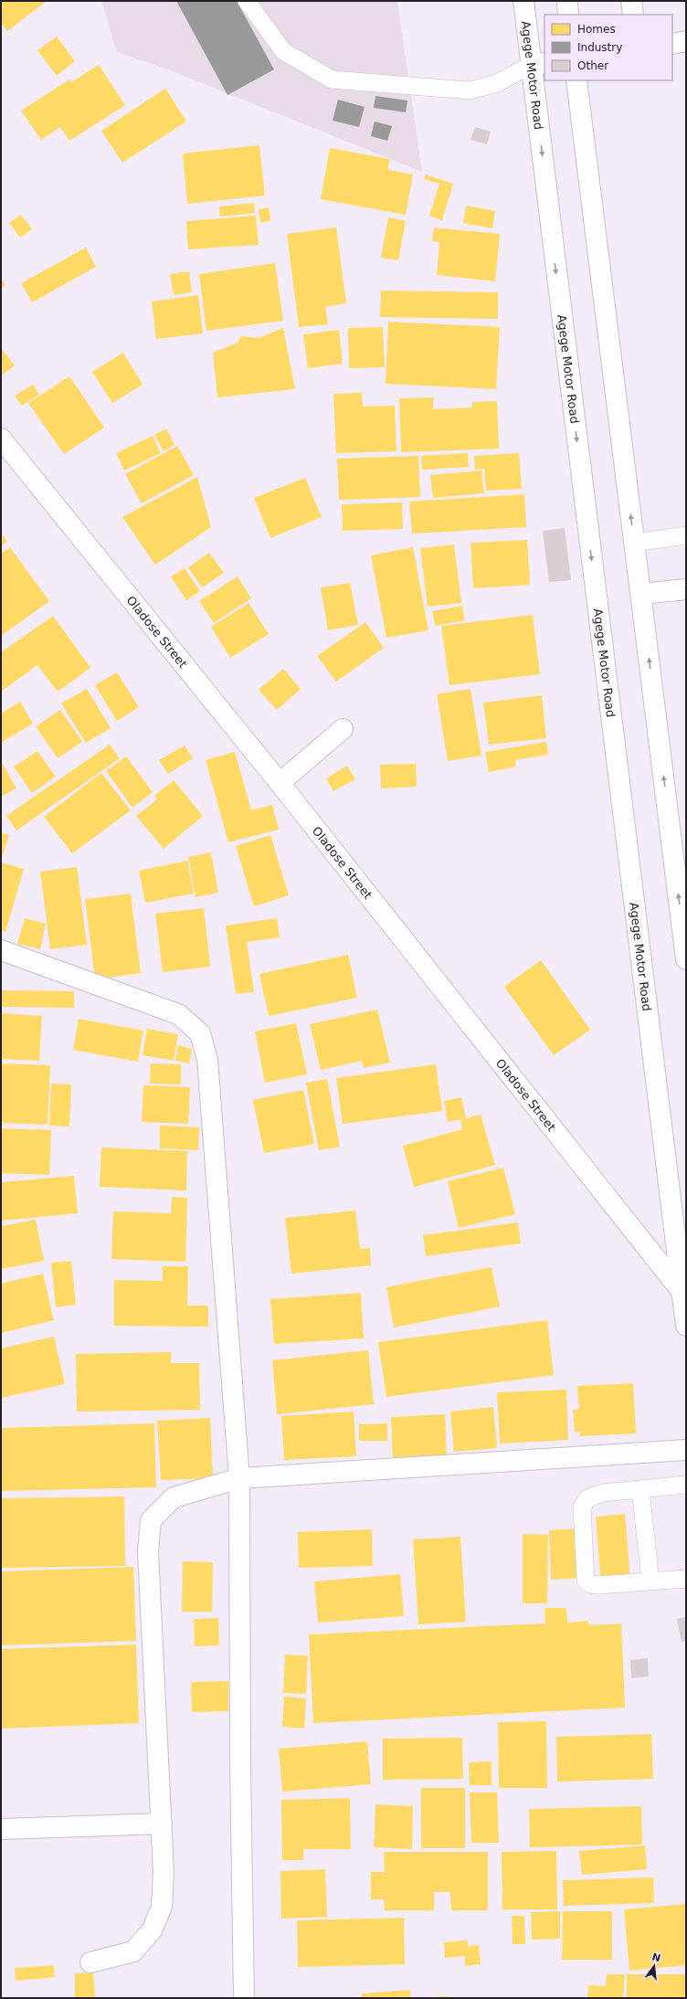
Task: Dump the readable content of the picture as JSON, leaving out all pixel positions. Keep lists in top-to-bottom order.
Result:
{
  "streets": {
    "street": ["Agege Motor Road", "Oladose Street"]
  },
  "crossings": [
    ["Agege Motor Road", "Oladose Street"]
  ],
  "legend": ["Homes", "Industry", "Other"],
  "north": "top"
}
